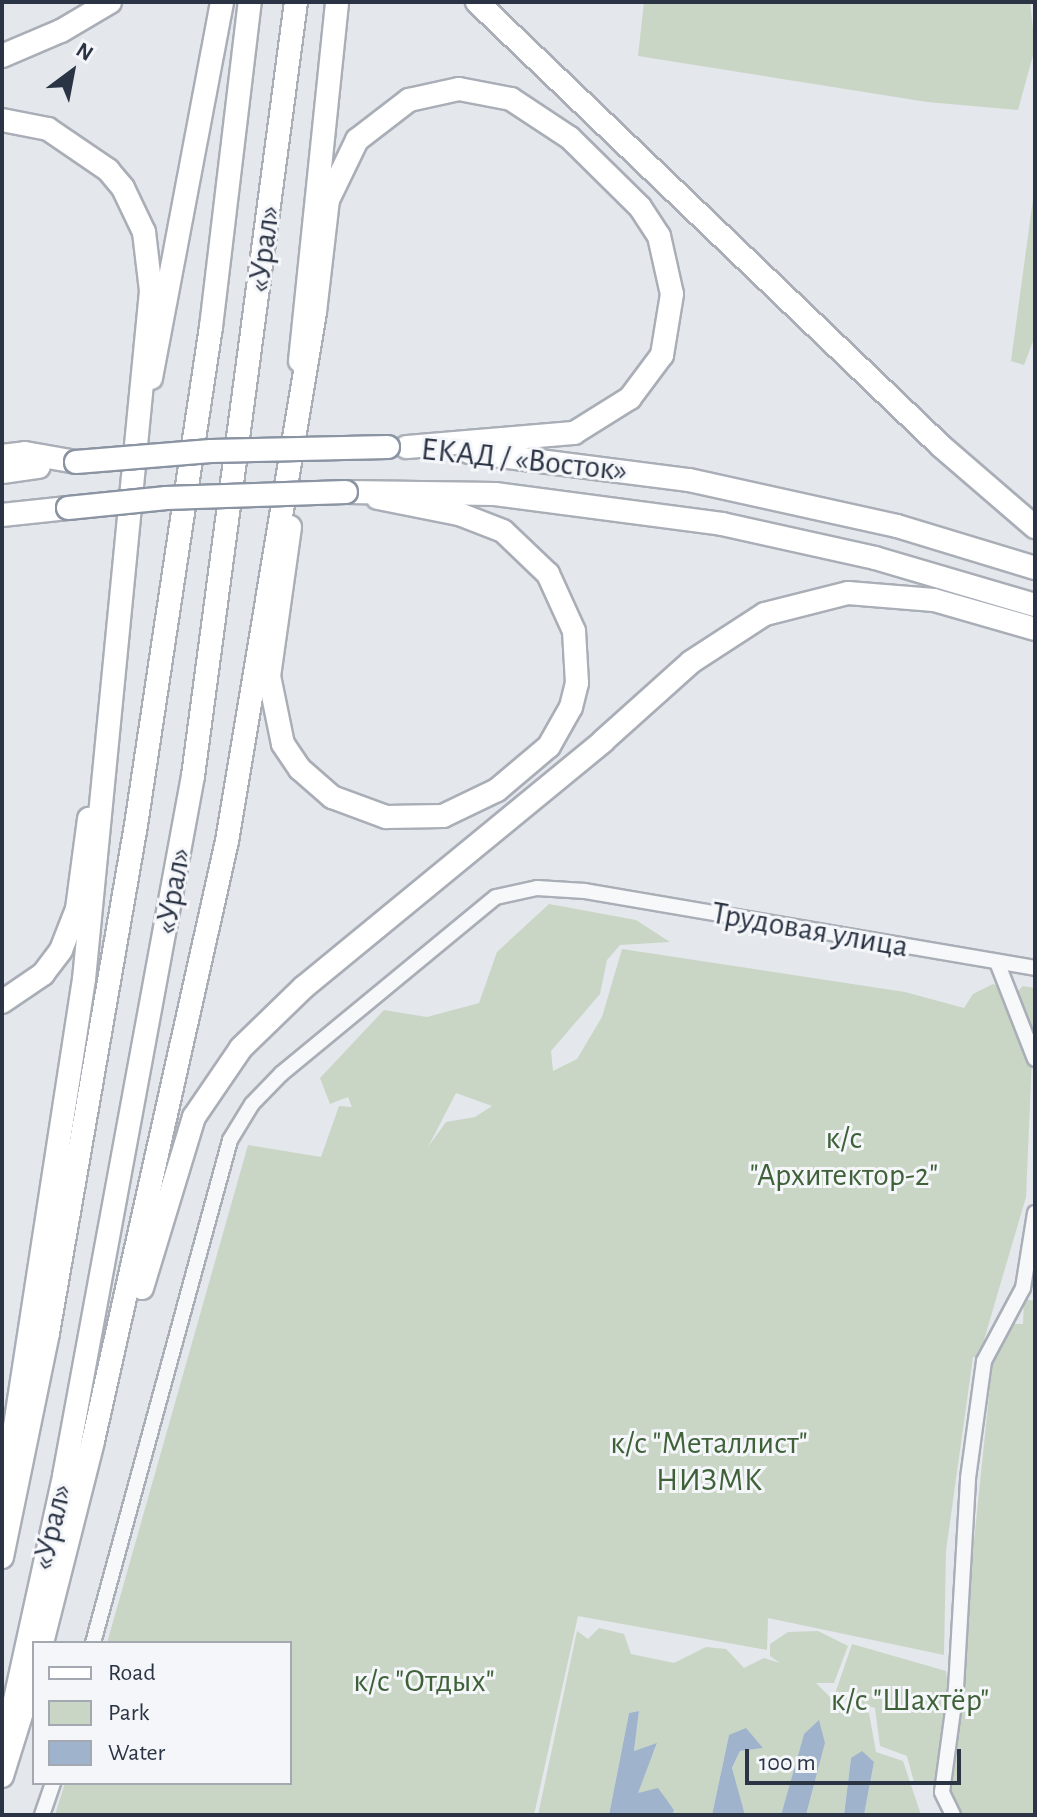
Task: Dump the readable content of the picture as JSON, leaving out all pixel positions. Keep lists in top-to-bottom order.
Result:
{
  "streets": {
    "main road": ["«Урал»", "ЕКАД / «Восток»"],
    "street": ["Трудовая улица"]
  },
  "parks": [
    "к/с \"Архитектор-2\"",
    "к/с \"Металлист\" НИЗМК",
    "к/с \"Отдых\"",
    "к/с \"Шахтёр\""
  ],
  "legend": ["Road", "Park", "Water"],
  "scale_bar": "100 m",
  "north": "top right"
}
